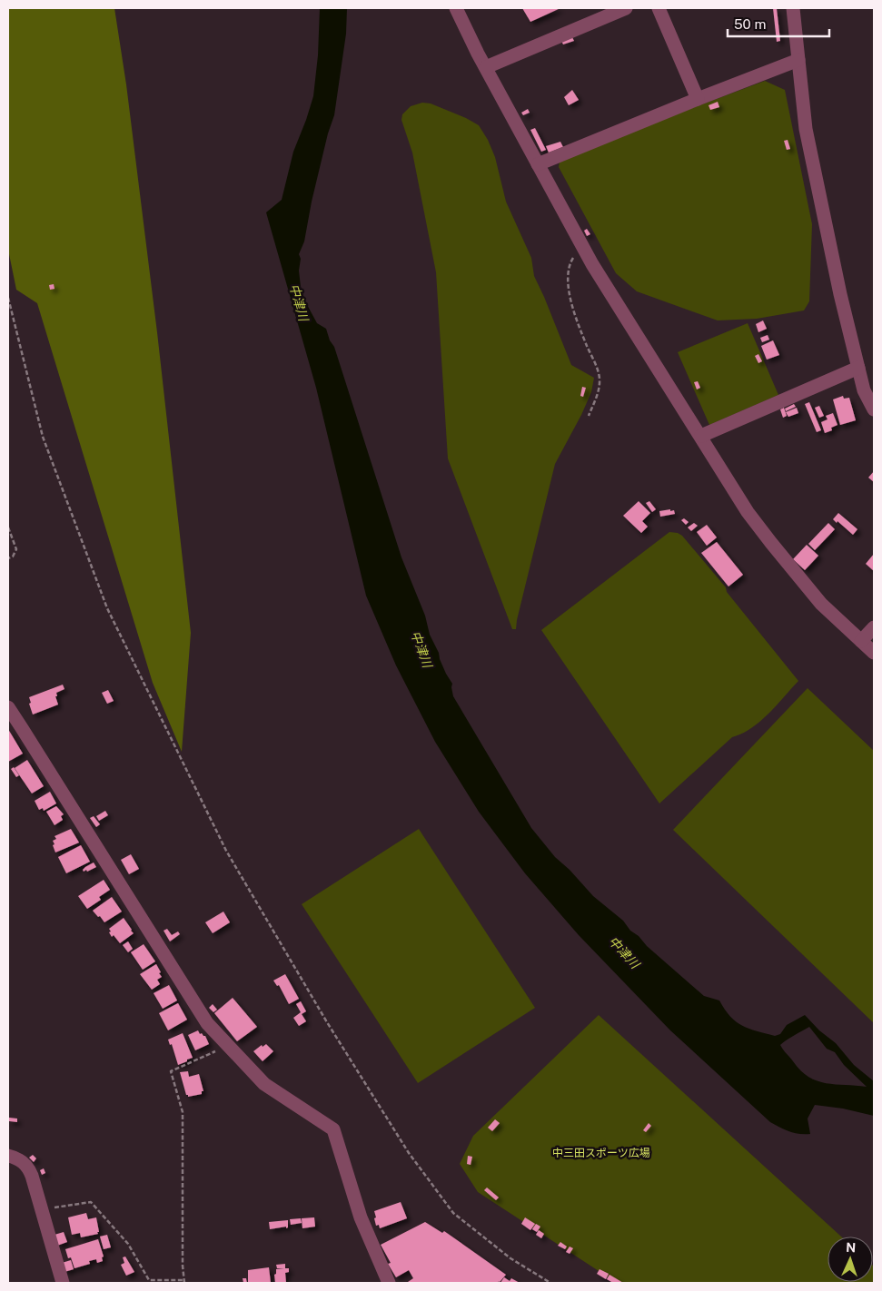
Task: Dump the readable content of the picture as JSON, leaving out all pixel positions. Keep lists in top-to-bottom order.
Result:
{
  "water": ["中津川"],
  "parks": ["中三田スポーツ広場"],
  "scale_bar": "50 m",
  "north": "top"
}
